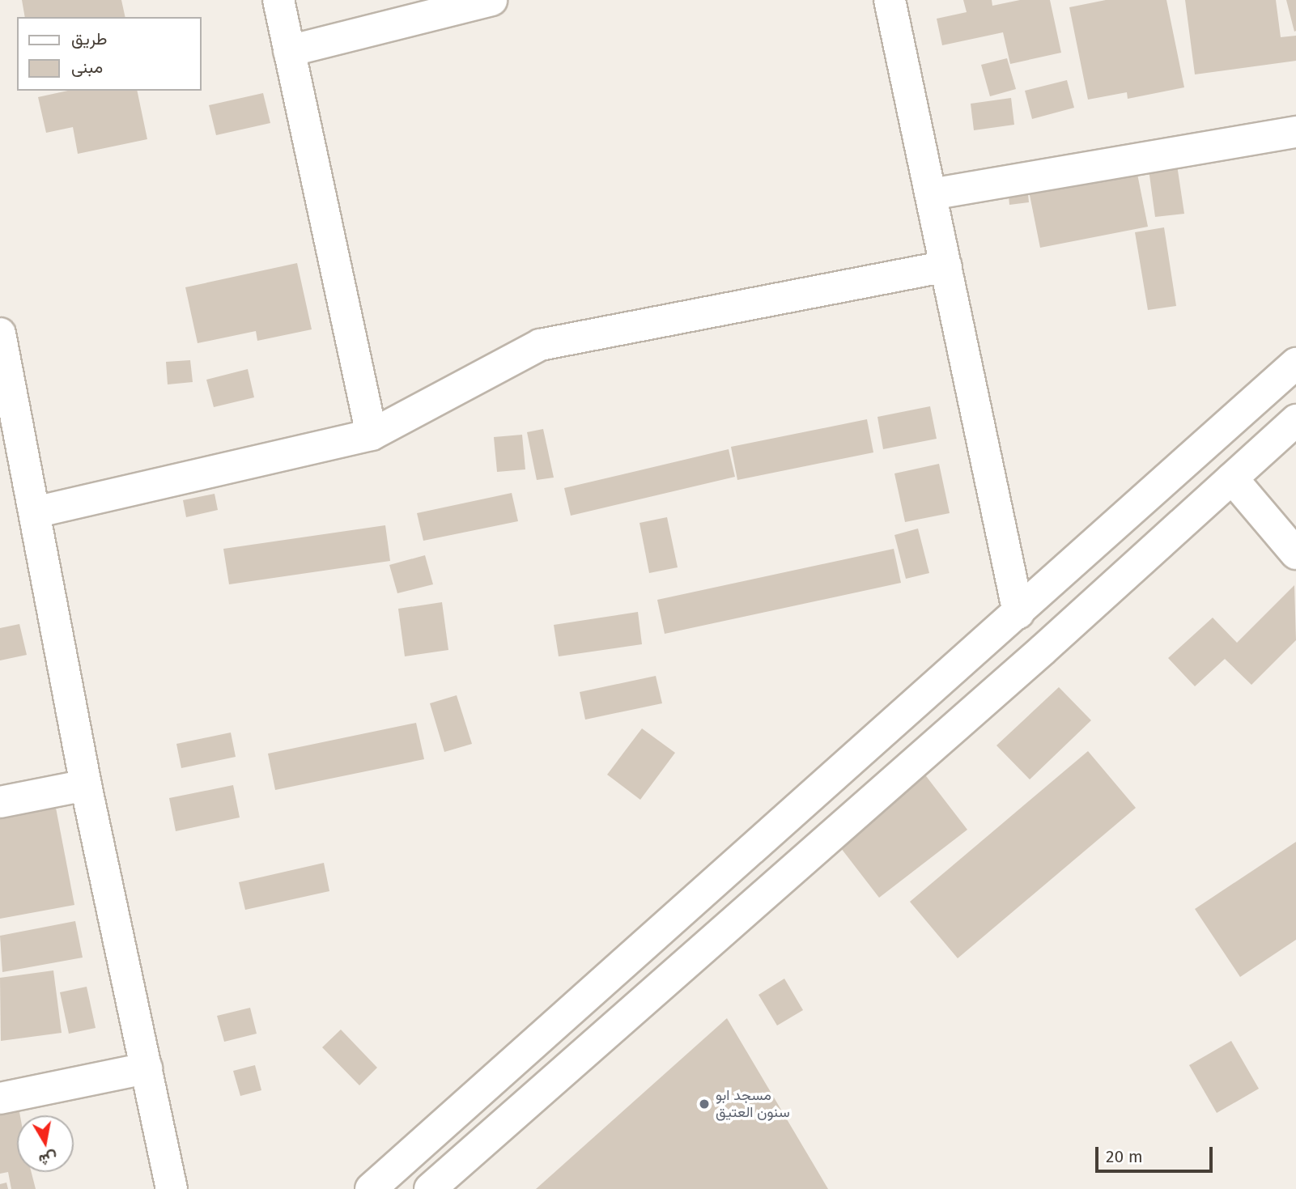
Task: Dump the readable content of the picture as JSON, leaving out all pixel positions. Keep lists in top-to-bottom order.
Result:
{
  "places": ["مسجد ابو سنون العتيق"],
  "legend": ["طريق", "مبنى"],
  "scale_bar": "20 m",
  "north": "bottom"
}
